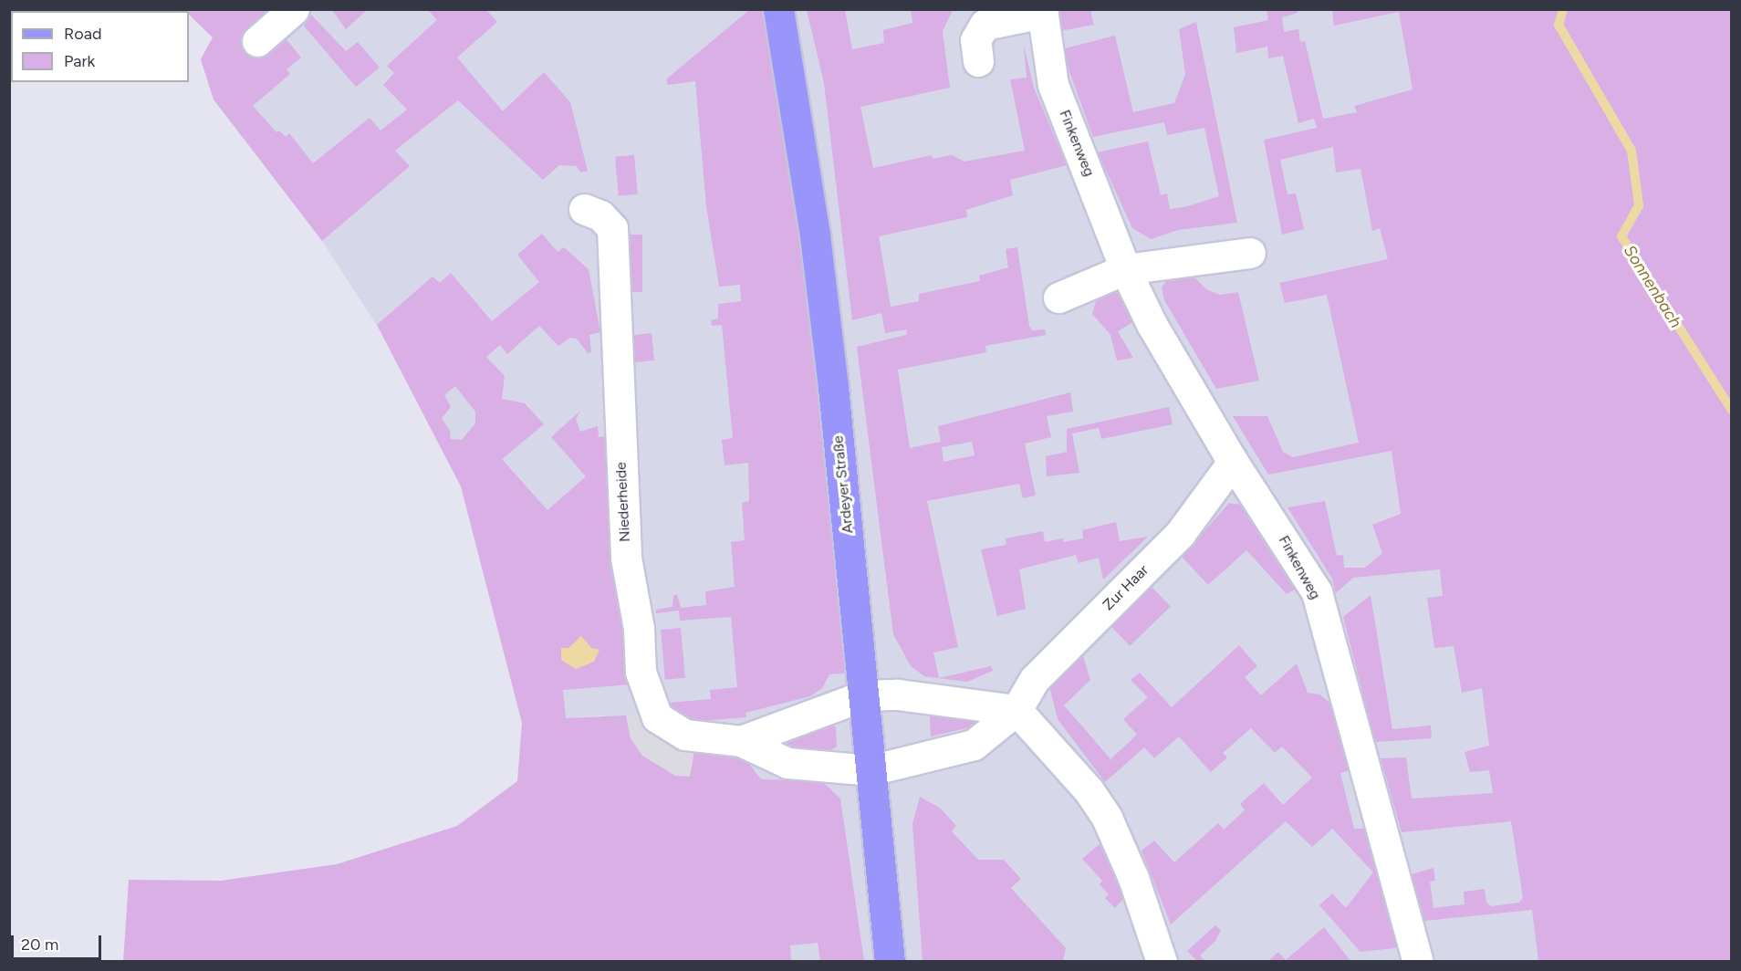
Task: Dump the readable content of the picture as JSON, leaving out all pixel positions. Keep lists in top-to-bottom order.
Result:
{
  "streets": {
    "main road": ["Ardeyer Straße"],
    "street": ["Finkenweg", "Niederheide", "Zur Haar"]
  },
  "crossings": [
    ["Finkenweg", "Zur Haar"],
    ["Ardeyer Straße", "Niederheide"],
    ["Ardeyer Straße", "Zur Haar"],
    ["Niederheide", "Zur Haar"]
  ],
  "water": ["Sonnenbach"],
  "legend": ["Road", "Park"],
  "scale_bar": "20 m"
}
